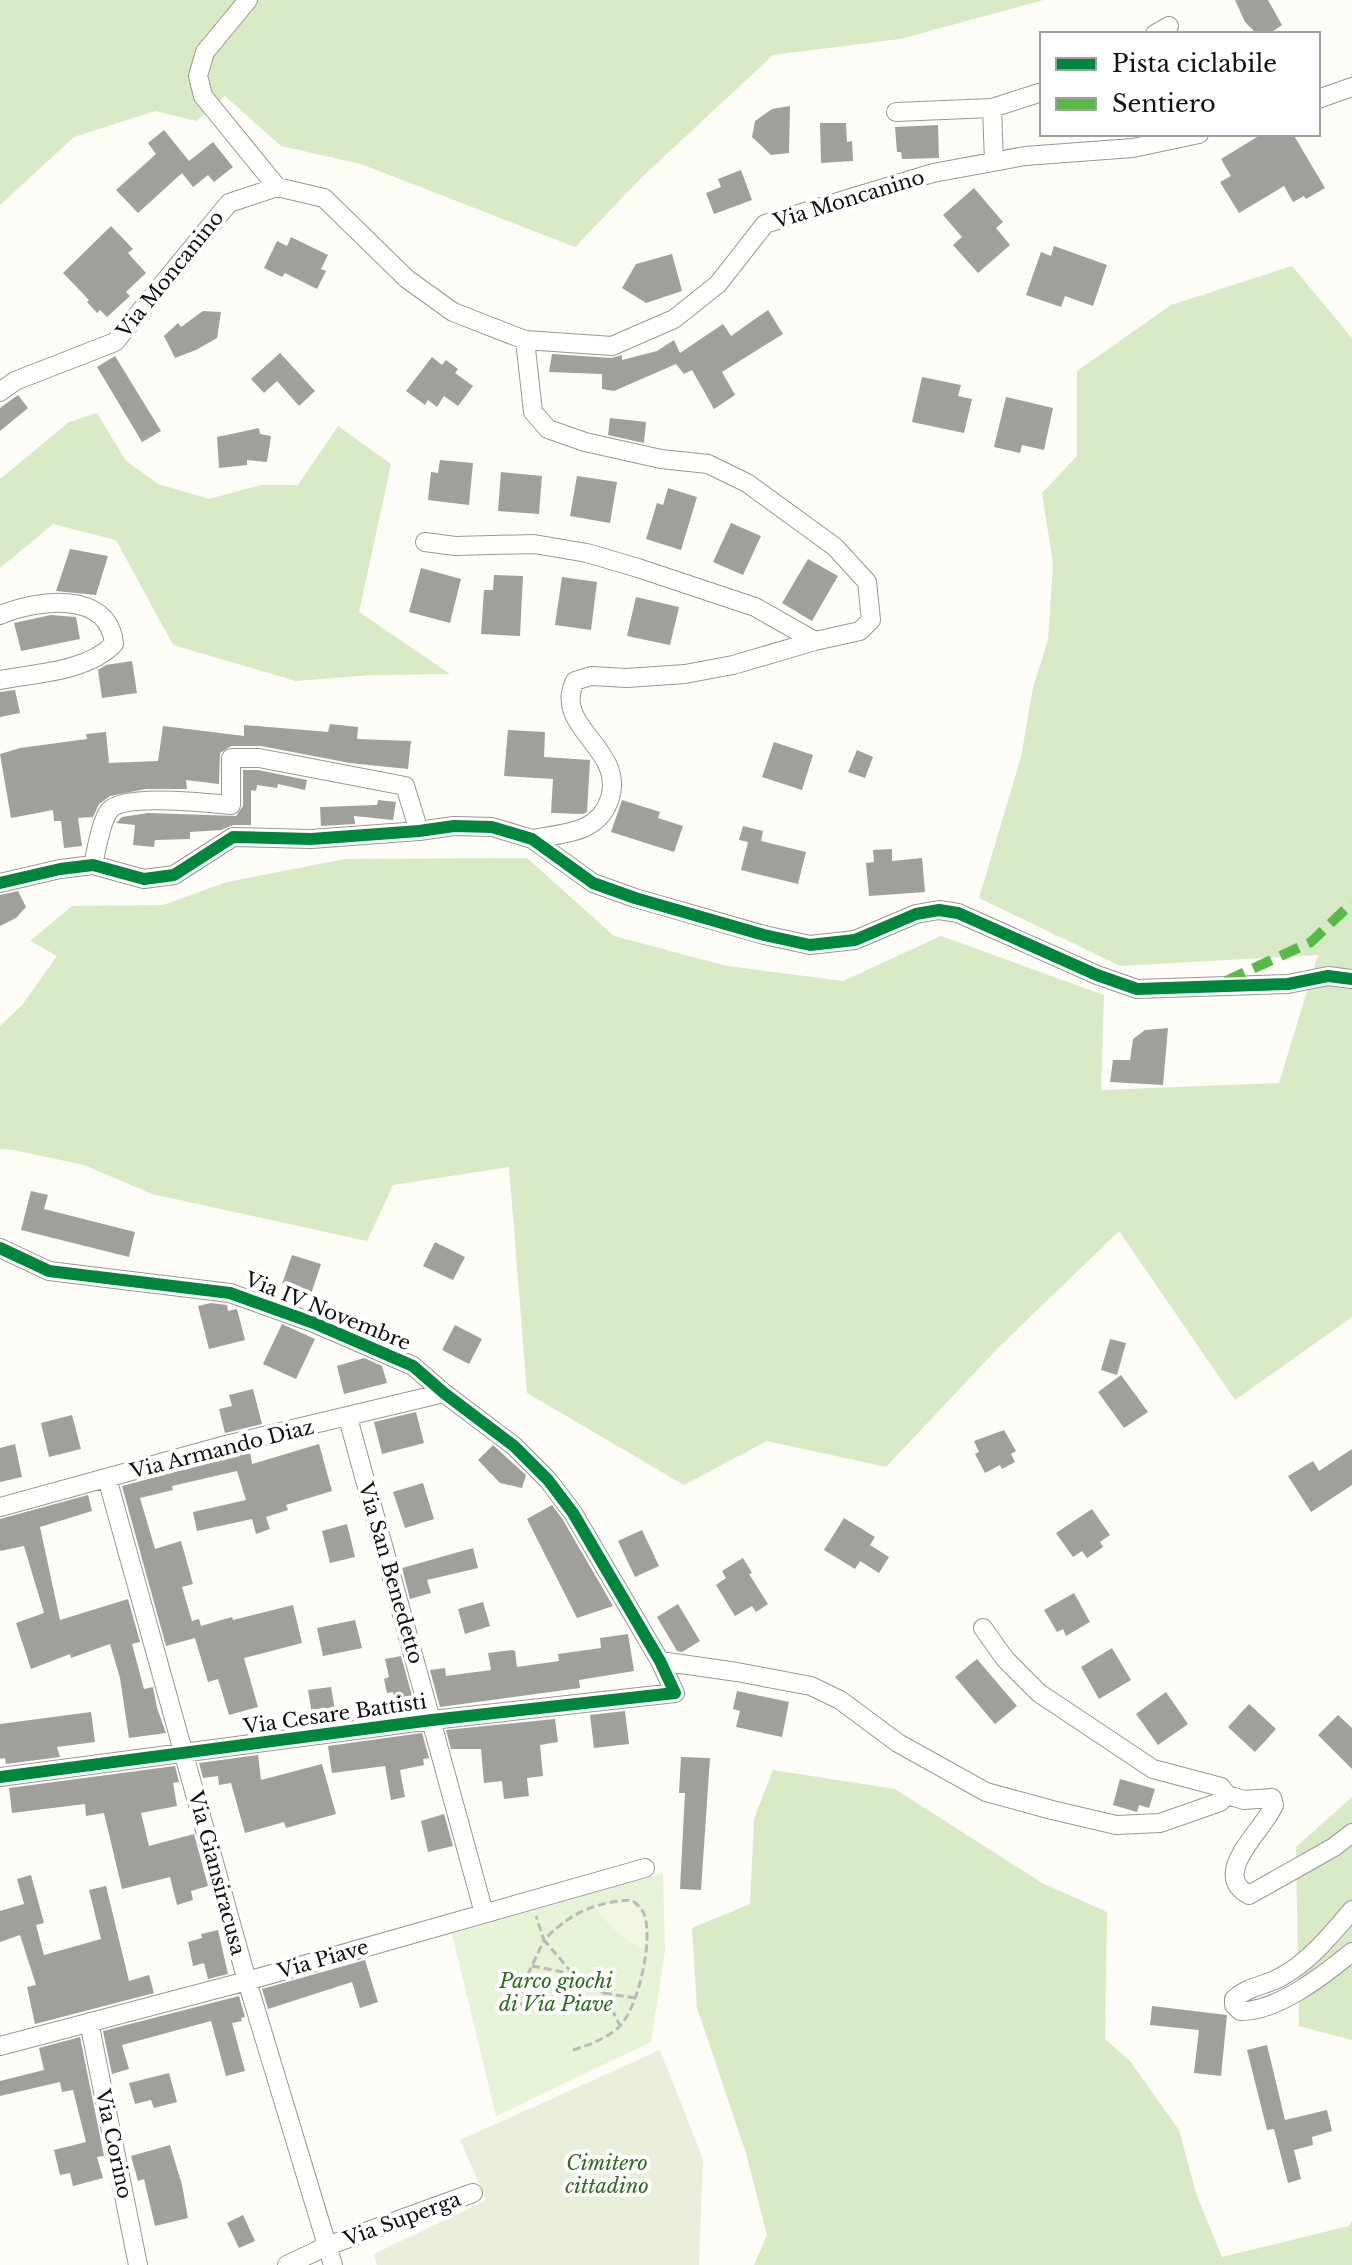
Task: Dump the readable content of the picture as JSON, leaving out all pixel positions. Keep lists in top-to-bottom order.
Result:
{
  "streets": {
    "street": [
      "Via Moncanino",
      "Via IV Novembre",
      "Via Armando Diaz",
      "Via San Benedetto",
      "Via Cesare Battisti",
      "Via Giansiracusa",
      "Via Piave",
      "Via Corino",
      "Via Superga"
    ]
  },
  "crossings": [
    ["Via IV Novembre", "Via Armando Diaz"],
    ["Via IV Novembre", "Via Cesare Battisti"],
    ["Via Armando Diaz", "Via San Benedetto"],
    ["Via Armando Diaz", "Via Giansiracusa"],
    ["Via San Benedetto", "Via Cesare Battisti"],
    ["Via San Benedetto", "Via Piave"],
    ["Via Cesare Battisti", "Via Giansiracusa"],
    ["Via Giansiracusa", "Via Piave"],
    ["Via Giansiracusa", "Via Superga"],
    ["Via Piave", "Via Corino"]
  ],
  "parks": ["Parco giochi di Via Piave", "Cimitero cittadino"],
  "legend": ["Pista ciclabile", "Sentiero"]
}
